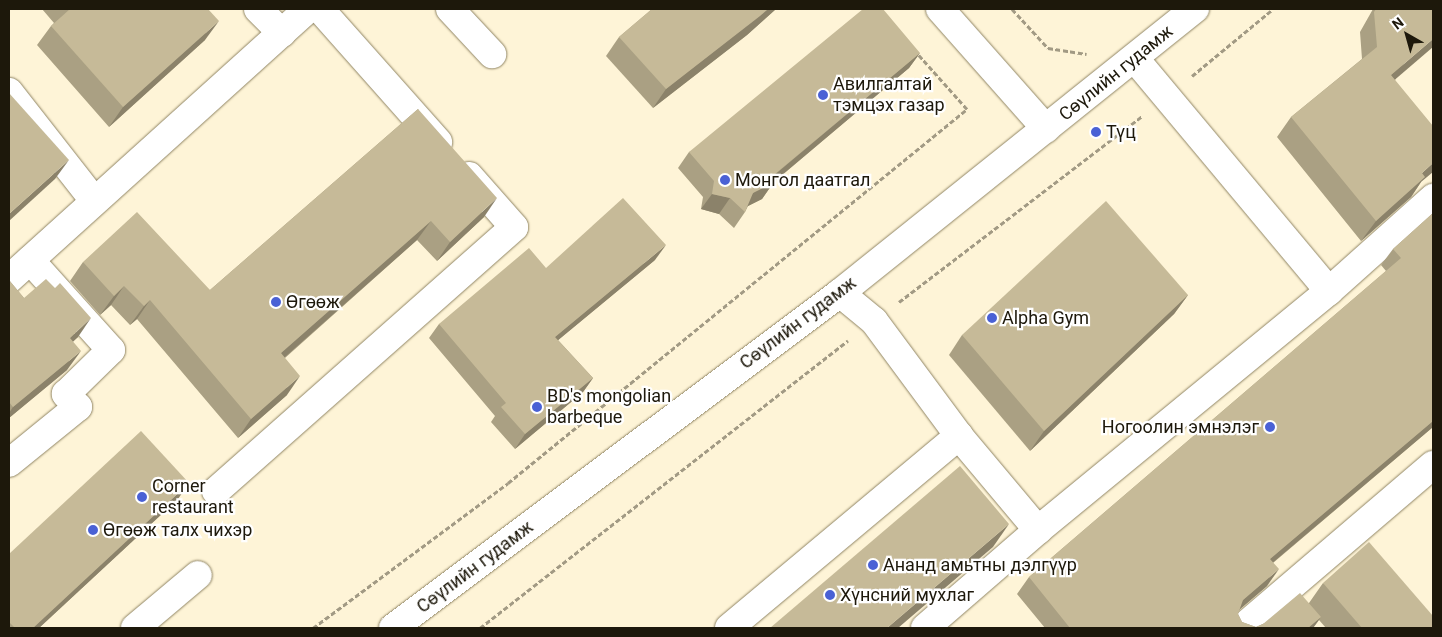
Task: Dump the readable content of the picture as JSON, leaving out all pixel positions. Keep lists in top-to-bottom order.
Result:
{
  "streets": {
    "street": ["Сөүлийн гудамж"]
  },
  "places": [
    "Авилгалтай тэмцэх газар",
    "Түц",
    "Монгол даатгал",
    "Өгөөж",
    "Alpha Gym",
    "BD's mongolian barbeque",
    "Ногоолин эмнэлэг",
    "Corner restaurant",
    "Өгөөж талх чихэр",
    "Ананд амьтны дэлгүүр",
    "Хүнсний мухлаг"
  ],
  "north": "top left"
}
